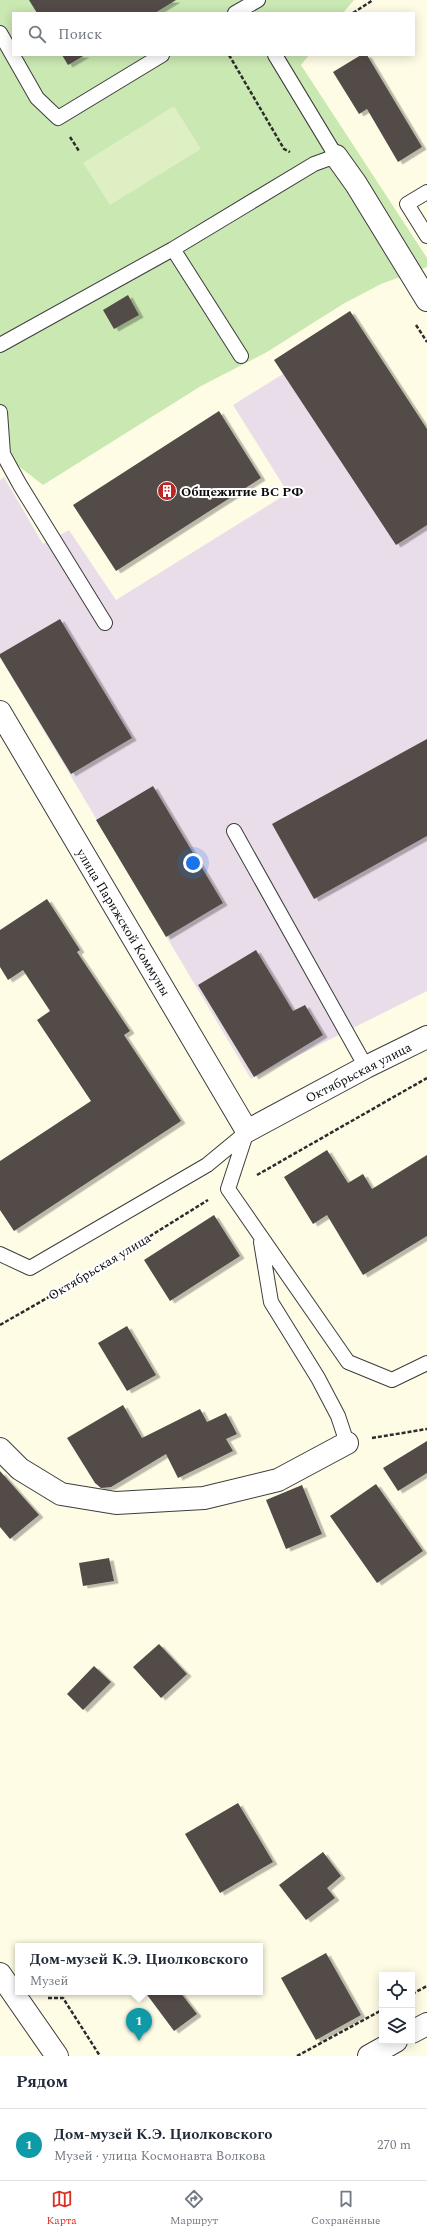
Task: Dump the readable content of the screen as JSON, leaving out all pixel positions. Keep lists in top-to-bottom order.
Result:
{
  "streets": {
    "street": ["улица Парижской Коммуны", "Октябрьская улица"]
  },
  "crossings": [
    ["улица Парижской Коммуны", "Октябрьская улица"]
  ],
  "places": {
    "building": ["Общежитие ВС РФ"]
  },
  "page": {
    "search": "Поиск",
    "popup": ["Дом-музей К.Э. Циолковского", "Музей"],
    "pins": "1",
    "heading": "Рядом",
    "list": [
      {
        "mark": "1",
        "name": "Дом-музей К.Э. Циолковского",
        "note": "Музей · улица Космонавта Волкова",
        "value": "270 m"
      }
    ],
    "nav": ["Карта", "Маршрут", "Сохранённые"]
  }
}
